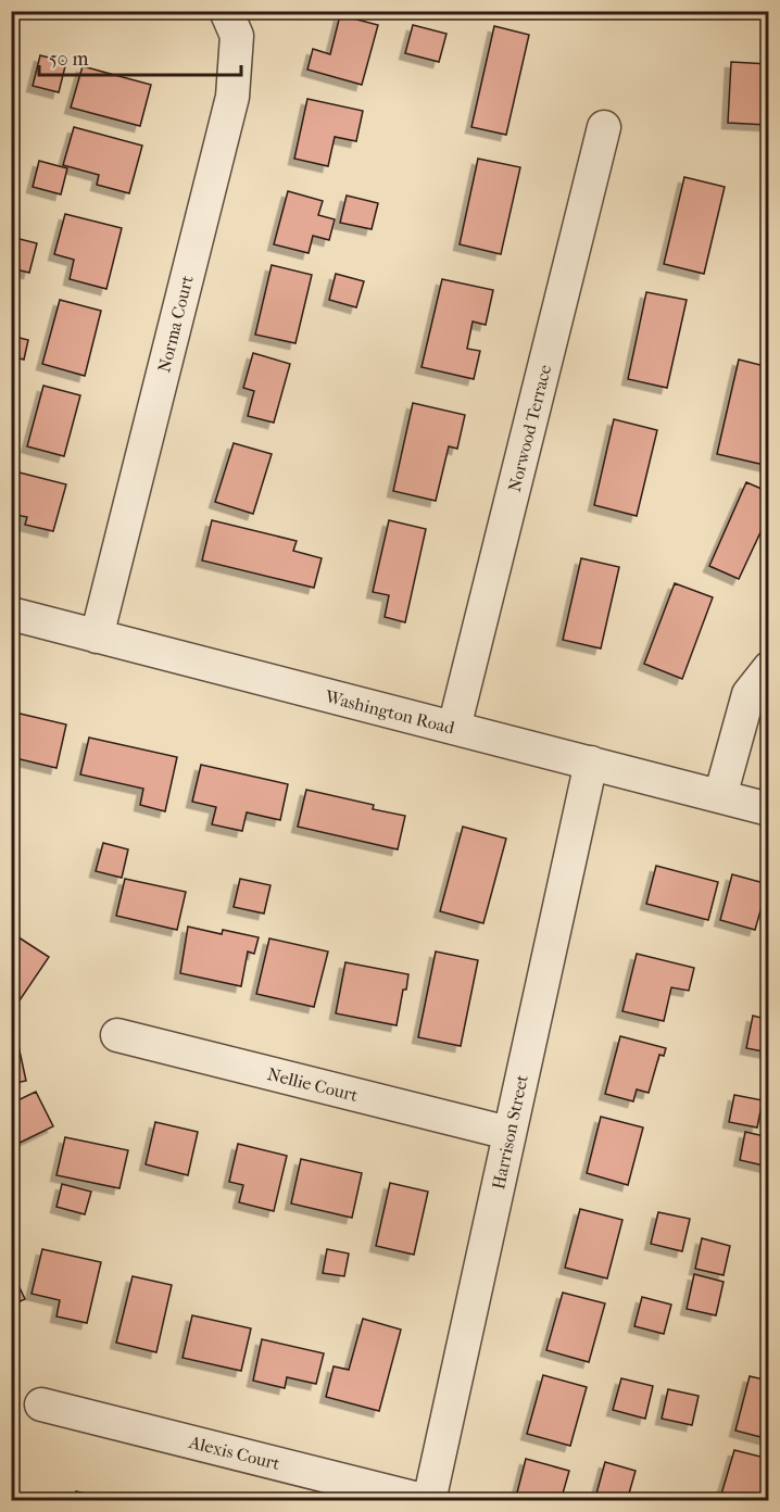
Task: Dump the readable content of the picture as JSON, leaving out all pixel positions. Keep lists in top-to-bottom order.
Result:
{
  "streets": {
    "street": [
      "Norma Court",
      "Norwood Terrace",
      "Washington Road",
      "Nellie Court",
      "Harrison Street",
      "Alexis Court"
    ]
  },
  "crossings": [
    ["Norma Court", "Washington Road"],
    ["Norwood Terrace", "Washington Road"],
    ["Washington Road", "Harrison Street"],
    ["Nellie Court", "Harrison Street"],
    ["Harrison Street", "Alexis Court"]
  ],
  "scale_bar": "50 m"
}
